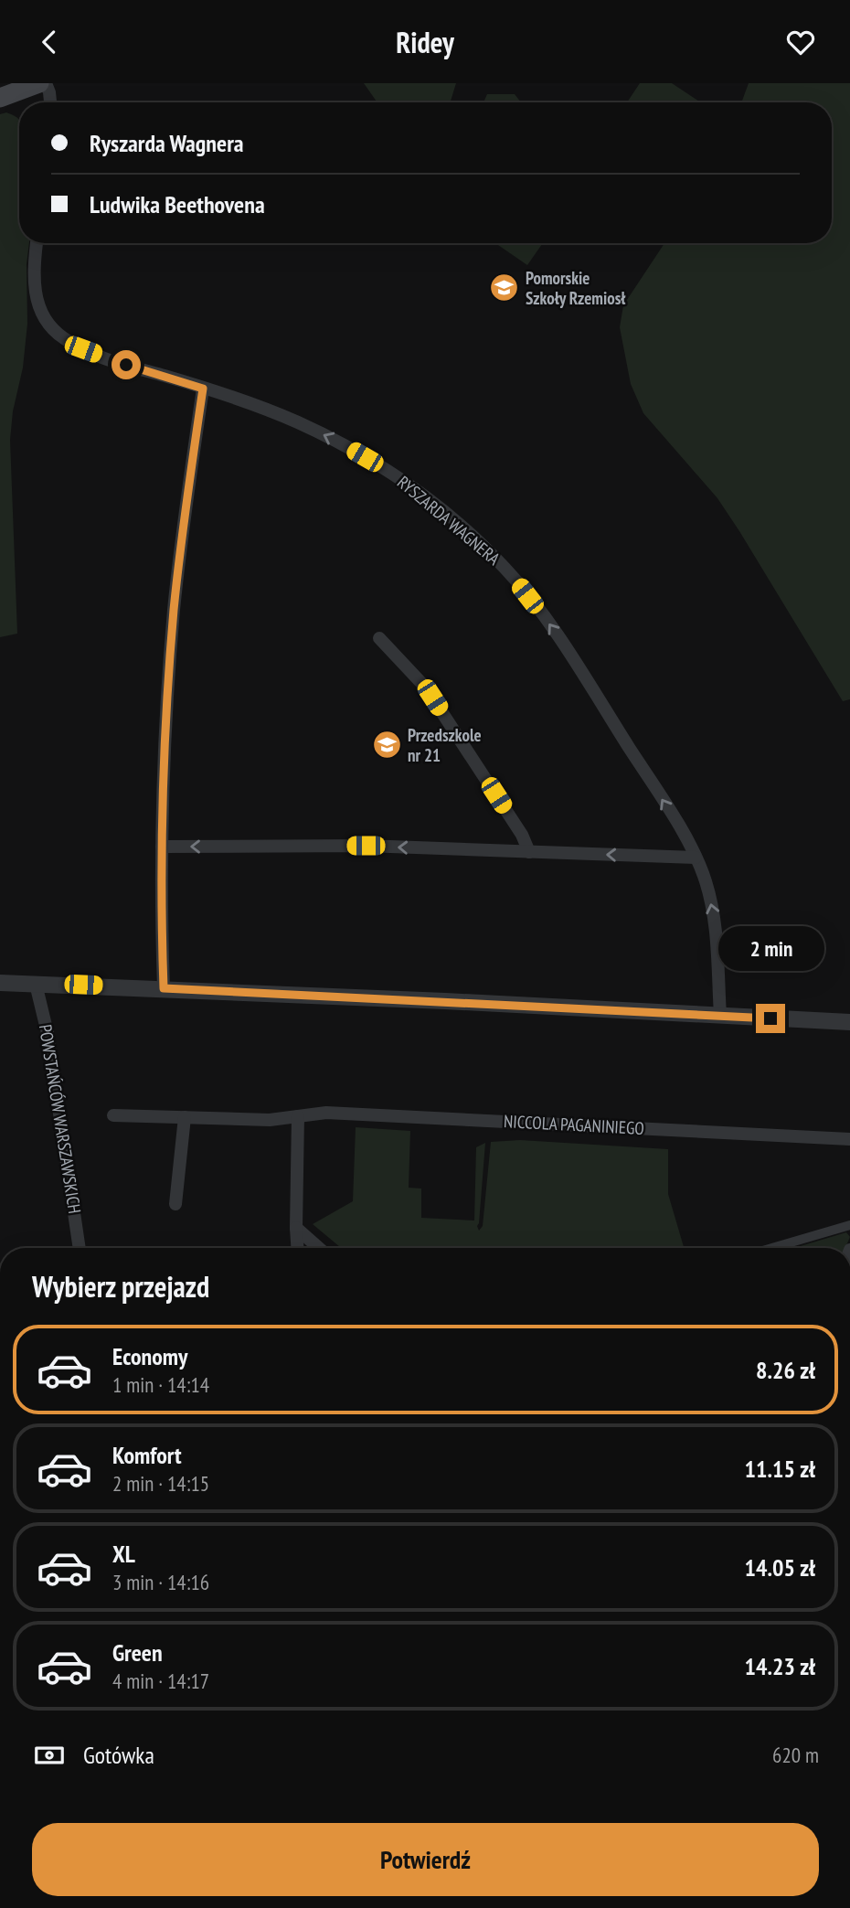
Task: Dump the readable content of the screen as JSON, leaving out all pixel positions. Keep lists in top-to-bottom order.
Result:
{
  "streets": {
    "street": ["RYSZARDA WAGNERA", "POWSTAŃCÓW WARSZAWSKICH", "NICCOLA PAGANINIEGO"]
  },
  "one_way": ["RYSZARDA WAGNERA"],
  "places": {
    "school or university": ["Pomorskie Szkoły Rzemiosł", "Przedszkole nr 21"]
  },
  "page": {
    "header": "Ridey",
    "banner": ["Ryszarda Wagnera", "Ludwika Beethovena"],
    "bubble": "2 min",
    "heading": "Wybierz przejazd",
    "list": [
      {
        "name": "Economy",
        "note": "1 min · 14:14",
        "value": "8.26 zł"
      },
      {
        "name": "Komfort",
        "note": "2 min · 14:15",
        "value": "11.15 zł"
      },
      {
        "name": "XL",
        "note": "3 min · 14:16",
        "value": "14.05 zł"
      },
      {
        "name": "Green",
        "note": "4 min · 14:17",
        "value": "14.23 zł"
      }
    ],
    "pay": ["Gotówka", "620 m"],
    "buttons": "Potwierdź"
  }
}
